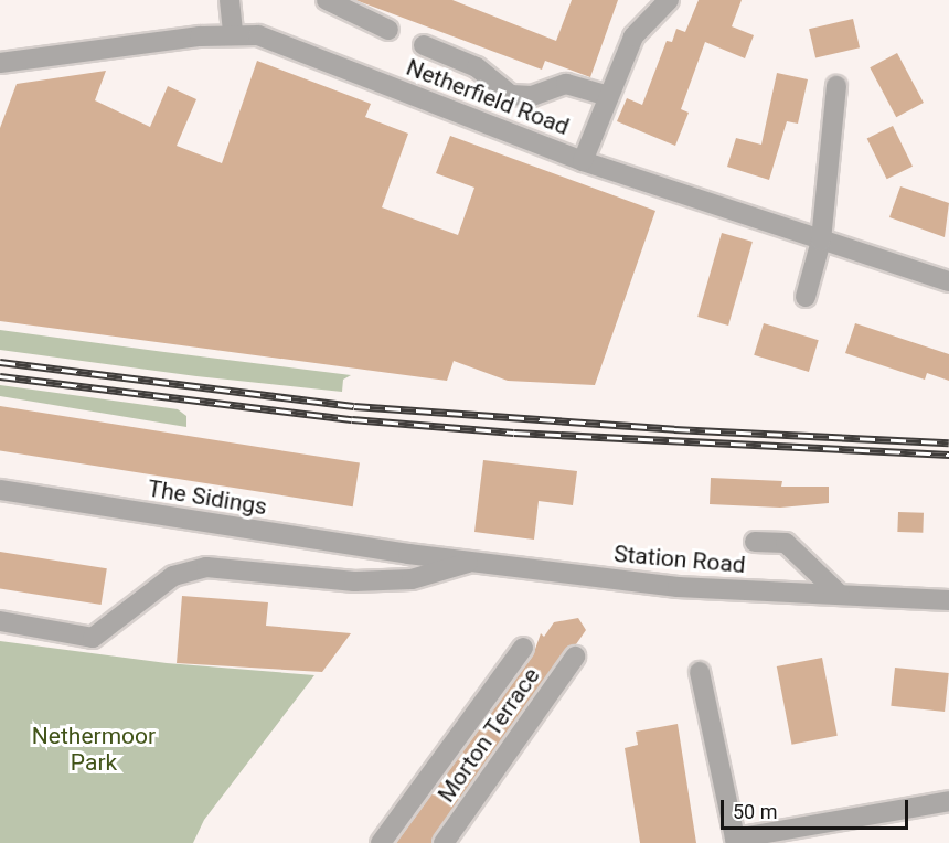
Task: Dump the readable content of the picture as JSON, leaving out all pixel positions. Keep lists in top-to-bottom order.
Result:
{
  "streets": {
    "street": [
      "Netherfield Road",
      "The Sidings",
      "Station Road",
      "Morton Terrace"
    ]
  },
  "crossings": [
    ["The Sidings", "Station Road"]
  ],
  "parks": ["Nethermoor Park"],
  "scale_bar": "50 m"
}
